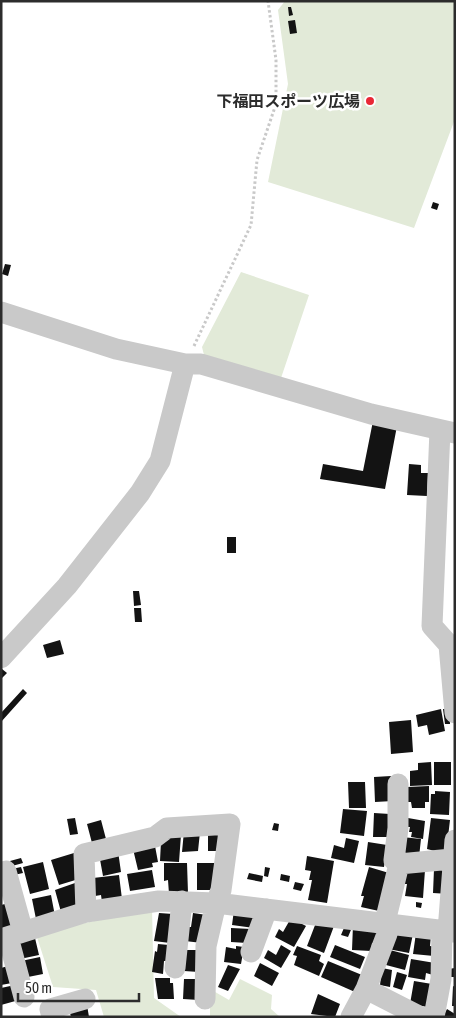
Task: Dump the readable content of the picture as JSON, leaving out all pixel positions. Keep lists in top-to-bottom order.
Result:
{
  "places": ["下福田スポーツ広場"],
  "scale_bar": "50 m"
}
